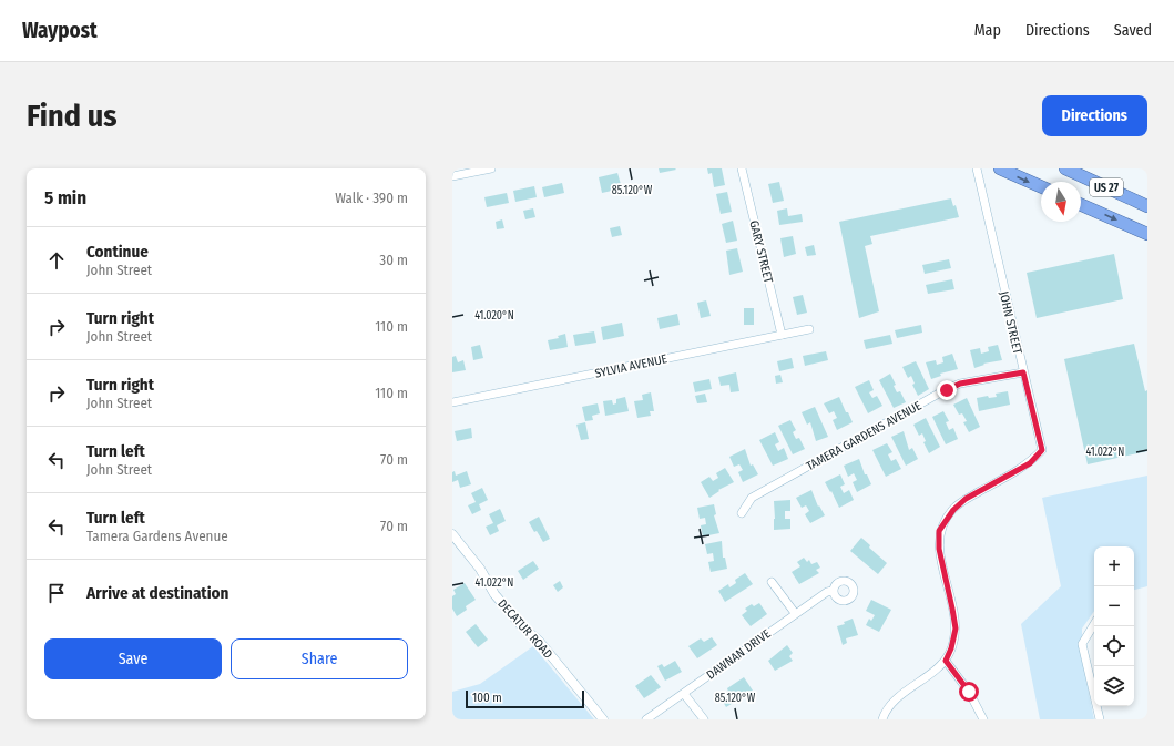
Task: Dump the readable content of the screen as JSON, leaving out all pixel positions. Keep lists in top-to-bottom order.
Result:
{
  "streets": {
    "highway": ["US 27"],
    "street": [
      "GARY STREET",
      "JOHN STREET",
      "SYLVIA AVENUE",
      "TAMERA GARDENS AVENUE",
      "DECATUR ROAD",
      "DAWNAN DRIVE"
    ]
  },
  "crossings": [
    ["GARY STREET", "SYLVIA AVENUE"],
    ["JOHN STREET", "TAMERA GARDENS AVENUE"]
  ],
  "scale_bar": "100 m",
  "north": "bottom",
  "page": {
    "header": "Waypost",
    "nav": ["Map", "Directions", "Saved"],
    "buttons": [
      "Directions",
      ["Save", "Share"]
    ],
    "title": "Find us",
    "heading": ["5 min", "Walk · 390 m"],
    "list": [
      ["Continue", "John Street", "30 m"],
      ["Turn right", "John Street", "110 m"],
      ["Turn right", "John Street", "110 m"],
      ["Turn left", "John Street", "70 m"],
      ["Turn left", "Tamera Gardens Avenue", "70 m"],
      "Arrive at destination"
    ],
    "map_buttons": ["+", "−"],
    "scale": "100 m"
  },
  "coordinates": ["85.120°W", "41.020°N", "41.022°N"]
}
